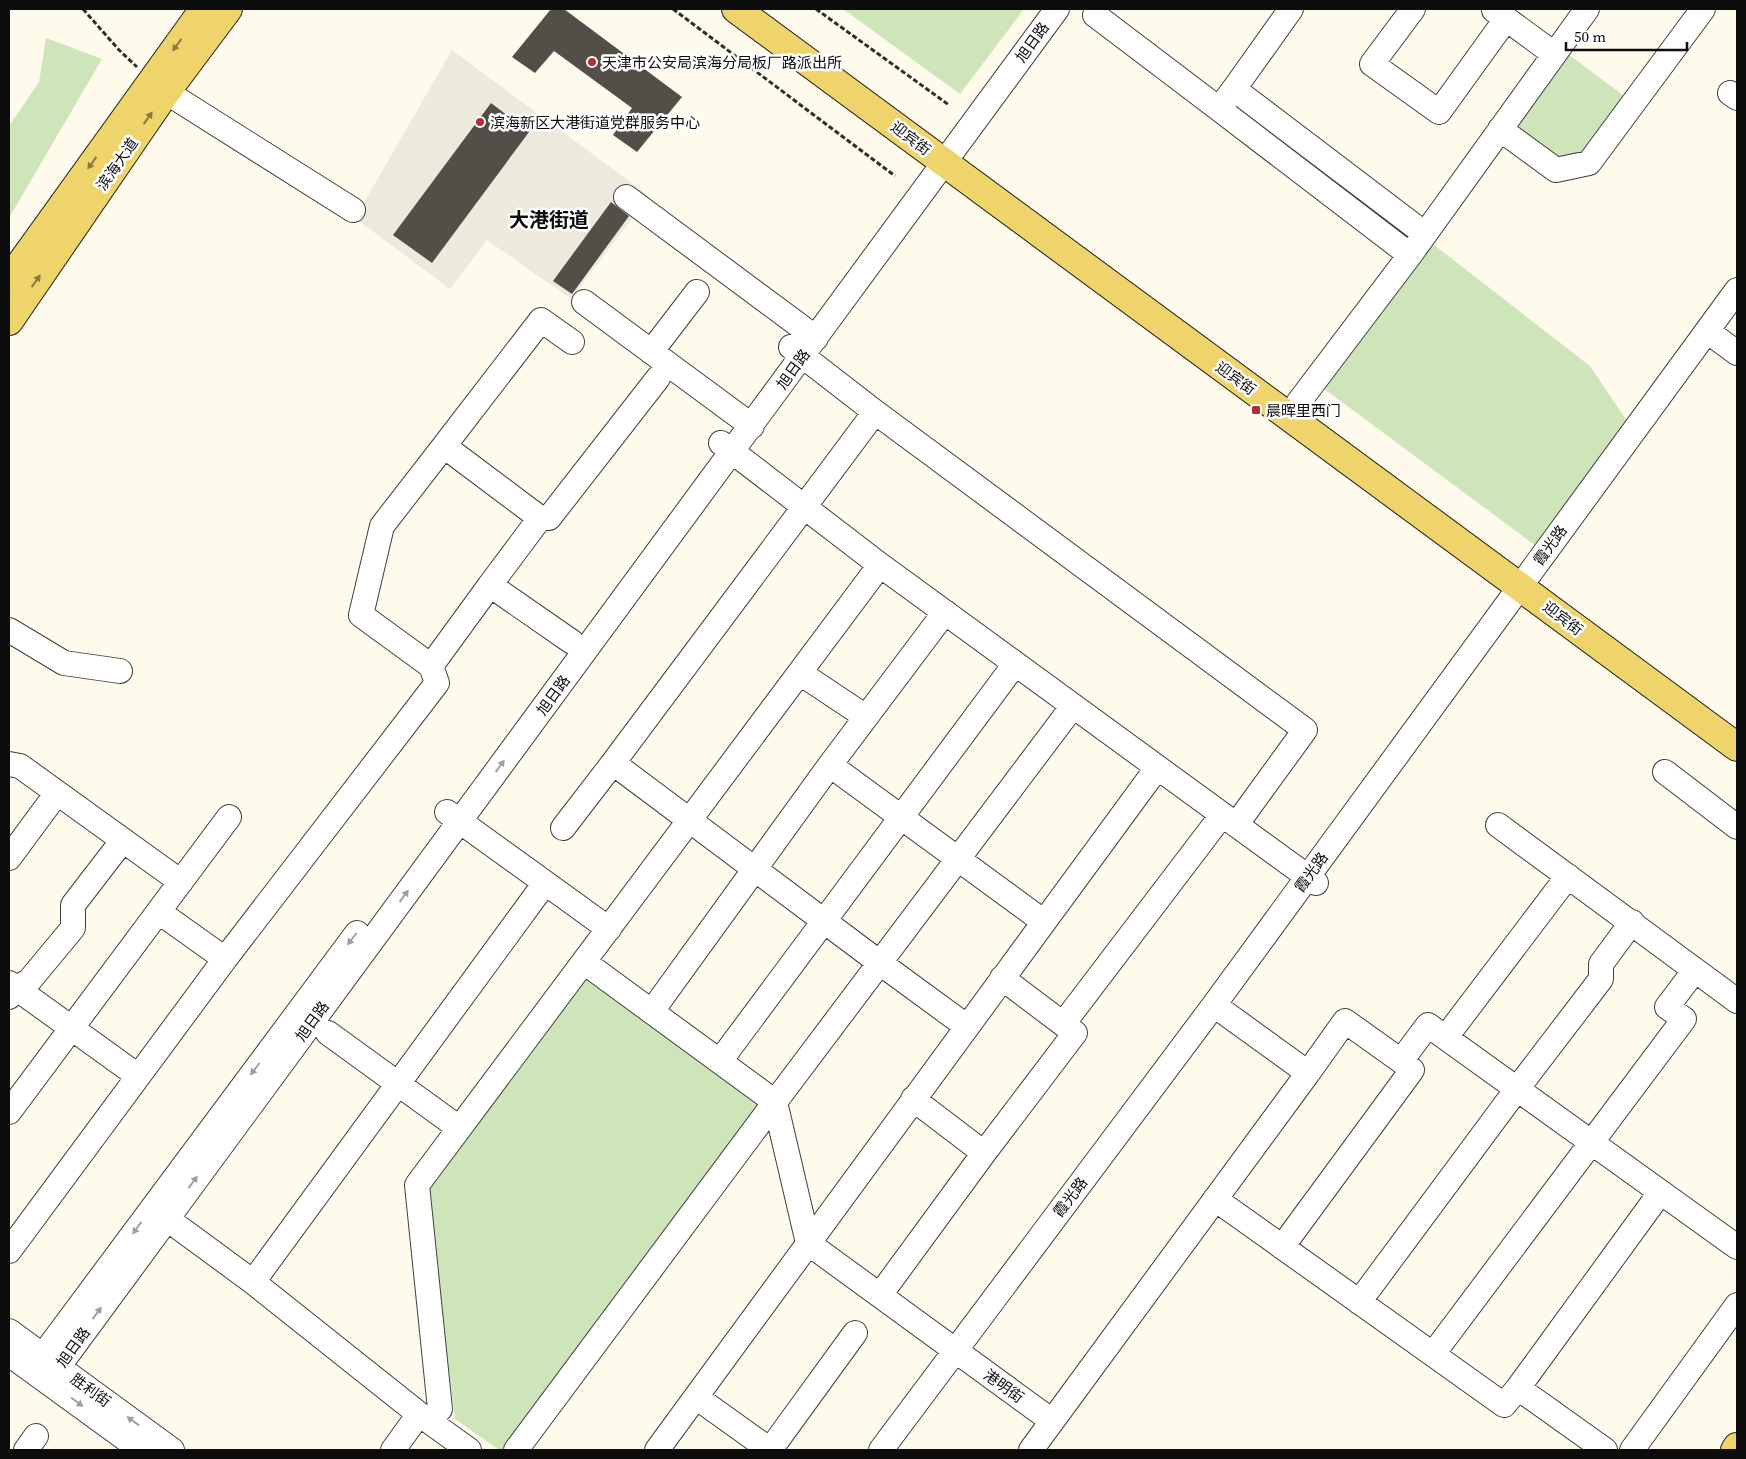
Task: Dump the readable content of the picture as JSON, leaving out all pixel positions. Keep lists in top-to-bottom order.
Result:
{
  "streets": {
    "main road": ["迎宾街", "滨海大道"],
    "street": [
      "旭日路",
      "霞光路",
      "港明街",
      "胜利街"
    ]
  },
  "crossings": [
    ["旭日路", "迎宾街"],
    ["旭日路", "胜利街"],
    ["迎宾街", "霞光路"],
    ["霞光路", "港明街"]
  ],
  "districts": ["大港街道"],
  "places": {
    "other": ["天津市公安局滨海分局板厂路派出所", "滨海新区大港街道党群服务中心"],
    "transit": ["晨晖里西门"]
  },
  "scale_bar": "50 m"
}
